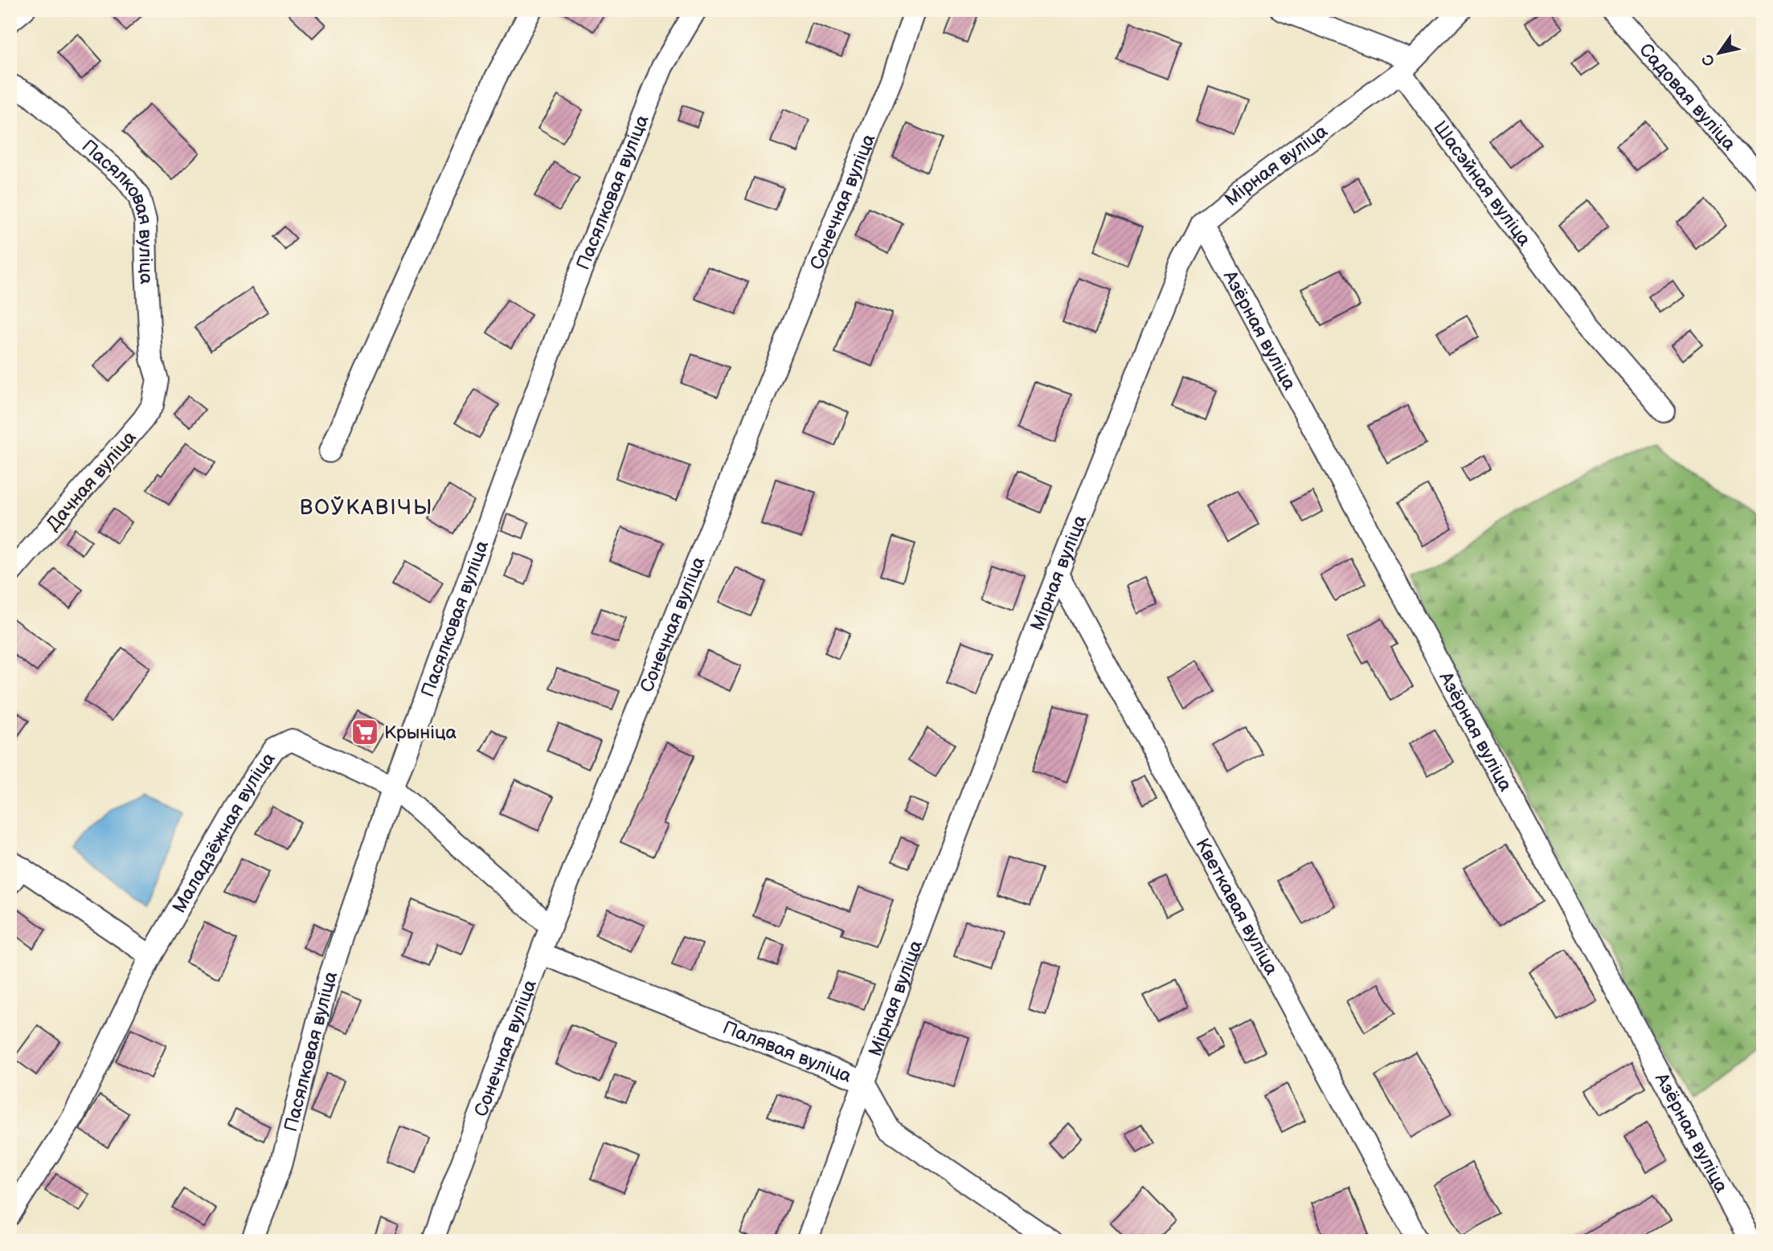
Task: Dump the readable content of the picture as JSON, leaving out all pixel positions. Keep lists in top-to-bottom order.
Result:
{
  "streets": {
    "street": [
      "Садовая вуліца",
      "Мірная вуліца",
      "Шасэйная вуліца",
      "Пасялковая вуліца",
      "Сонечная вуліца",
      "Азёрная вуліца",
      "Дачная вуліца",
      "Маладзёжная вуліца",
      "Кветкавая вуліца",
      "Палявая вуліца"
    ]
  },
  "crossings": [
    ["Мірная вуліца", "Шасэйная вуліца"],
    ["Мірная вуліца", "Азёрная вуліца"],
    ["Мірная вуліца", "Кветкавая вуліца"],
    ["Мірная вуліца", "Палявая вуліца"],
    ["Пасялковая вуліца", "Дачная вуліца"],
    ["Пасялковая вуліца", "Маладзёжная вуліца"],
    ["Сонечная вуліца", "Маладзёжная вуліца"],
    ["Сонечная вуліца", "Палявая вуліца"]
  ],
  "districts": ["ВОЎКАВІЧЫ"],
  "places": {
    "supermarket": ["Крыніца"]
  },
  "north": "bottom left"
}
